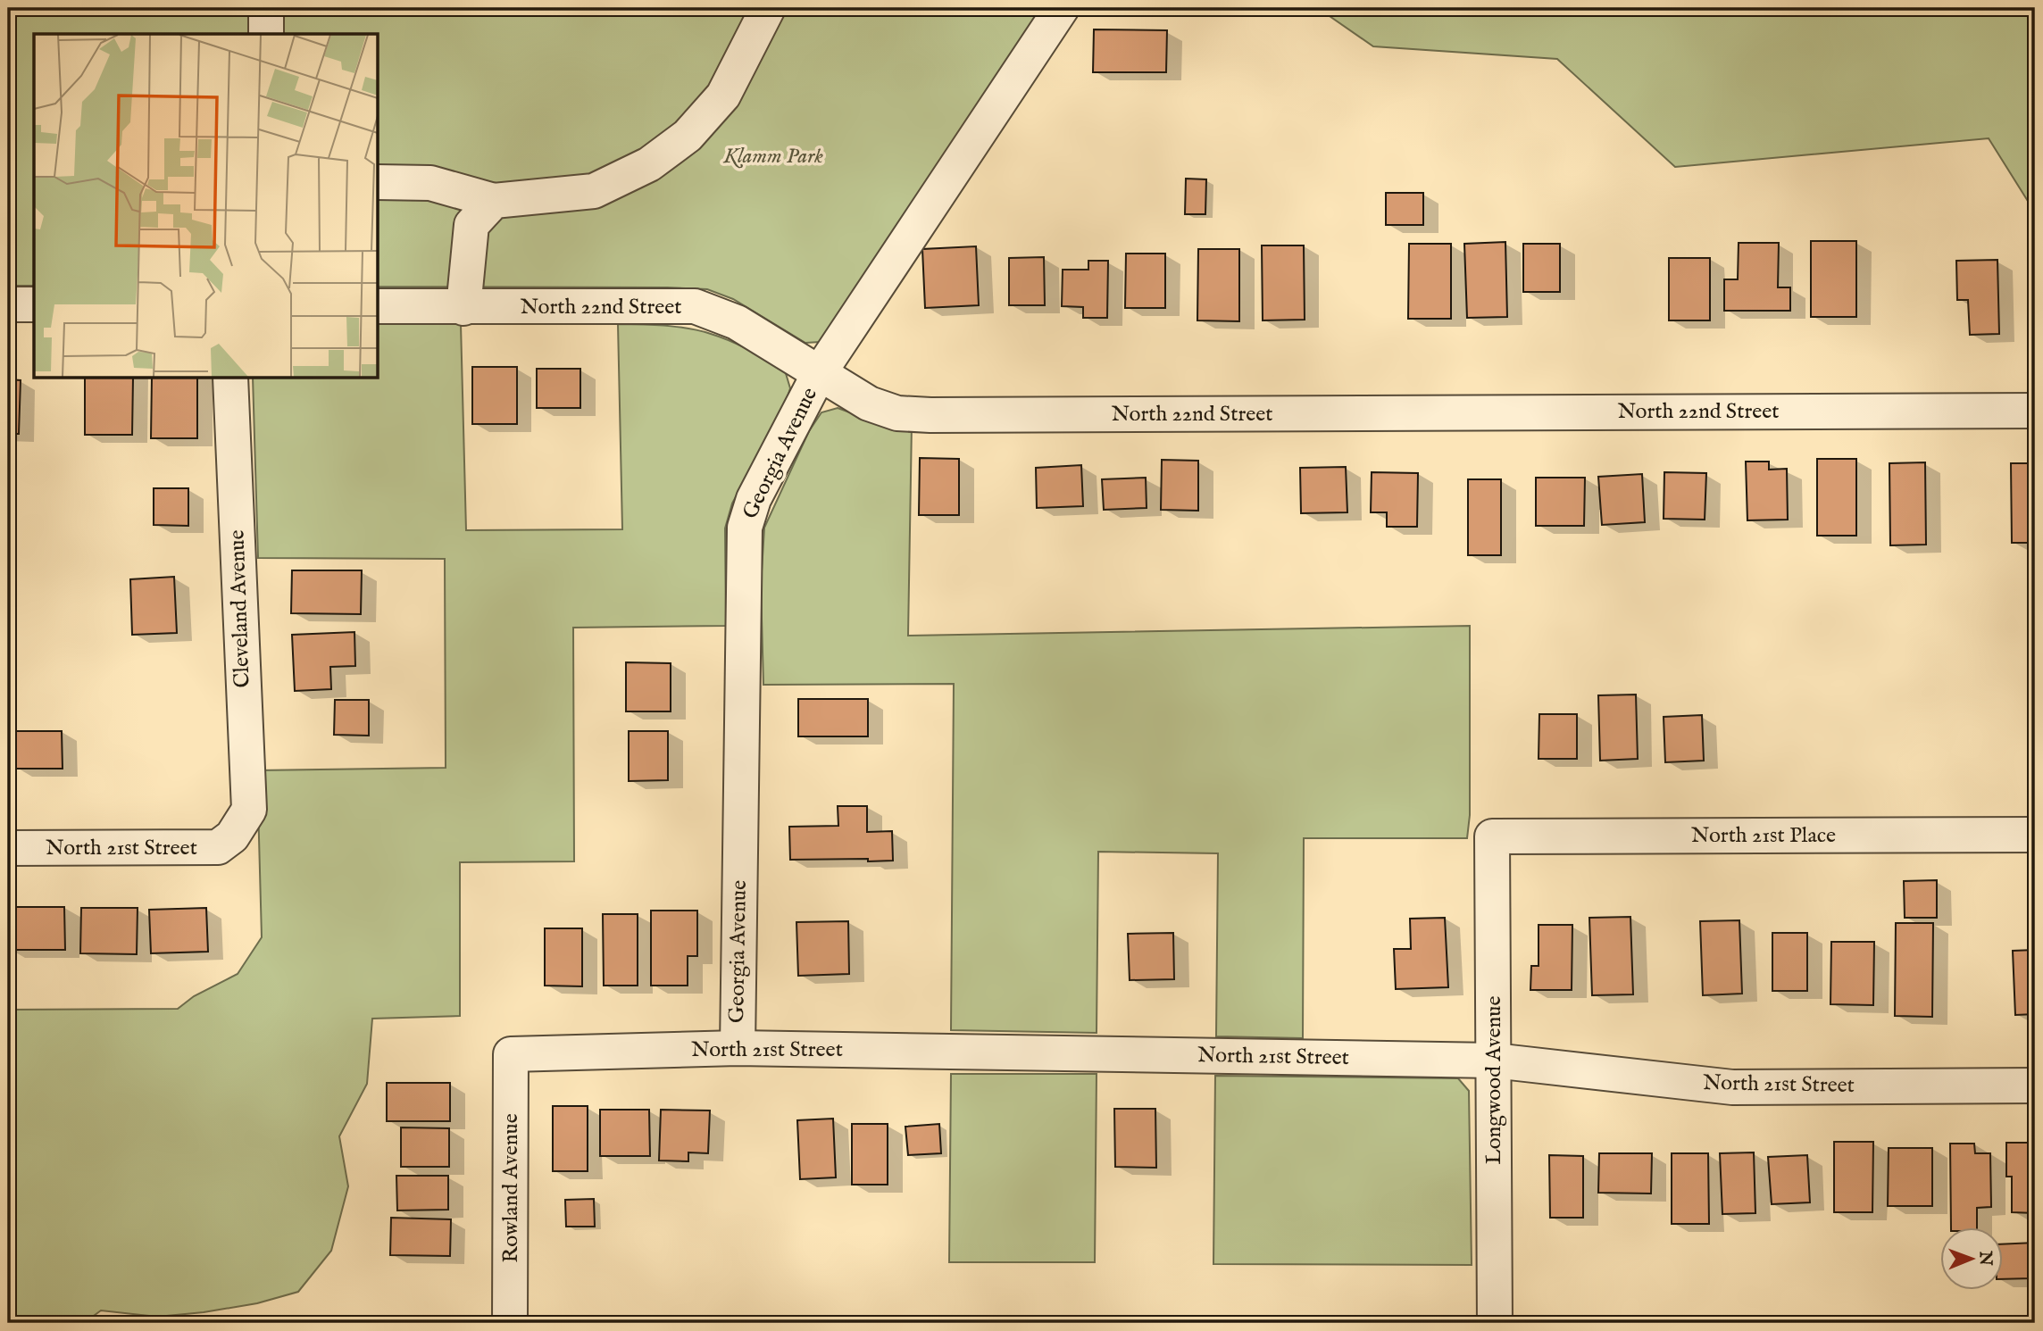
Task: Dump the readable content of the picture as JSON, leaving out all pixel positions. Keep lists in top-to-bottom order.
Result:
{
  "streets": {
    "street": [
      "North 22nd Street",
      "Georgia Avenue",
      "Cleveland Avenue",
      "North 21st Place",
      "North 21st Street",
      "Longwood Avenue",
      "Rowland Avenue"
    ]
  },
  "crossings": [
    ["North 22nd Street", "Georgia Avenue"],
    ["Georgia Avenue", "North 21st Street"],
    ["Cleveland Avenue", "North 21st Street"],
    ["North 21st Place", "Longwood Avenue"],
    ["North 21st Street", "Longwood Avenue"],
    ["North 21st Street", "Rowland Avenue"]
  ],
  "parks": ["Klamm Park"],
  "north": "right"
}
